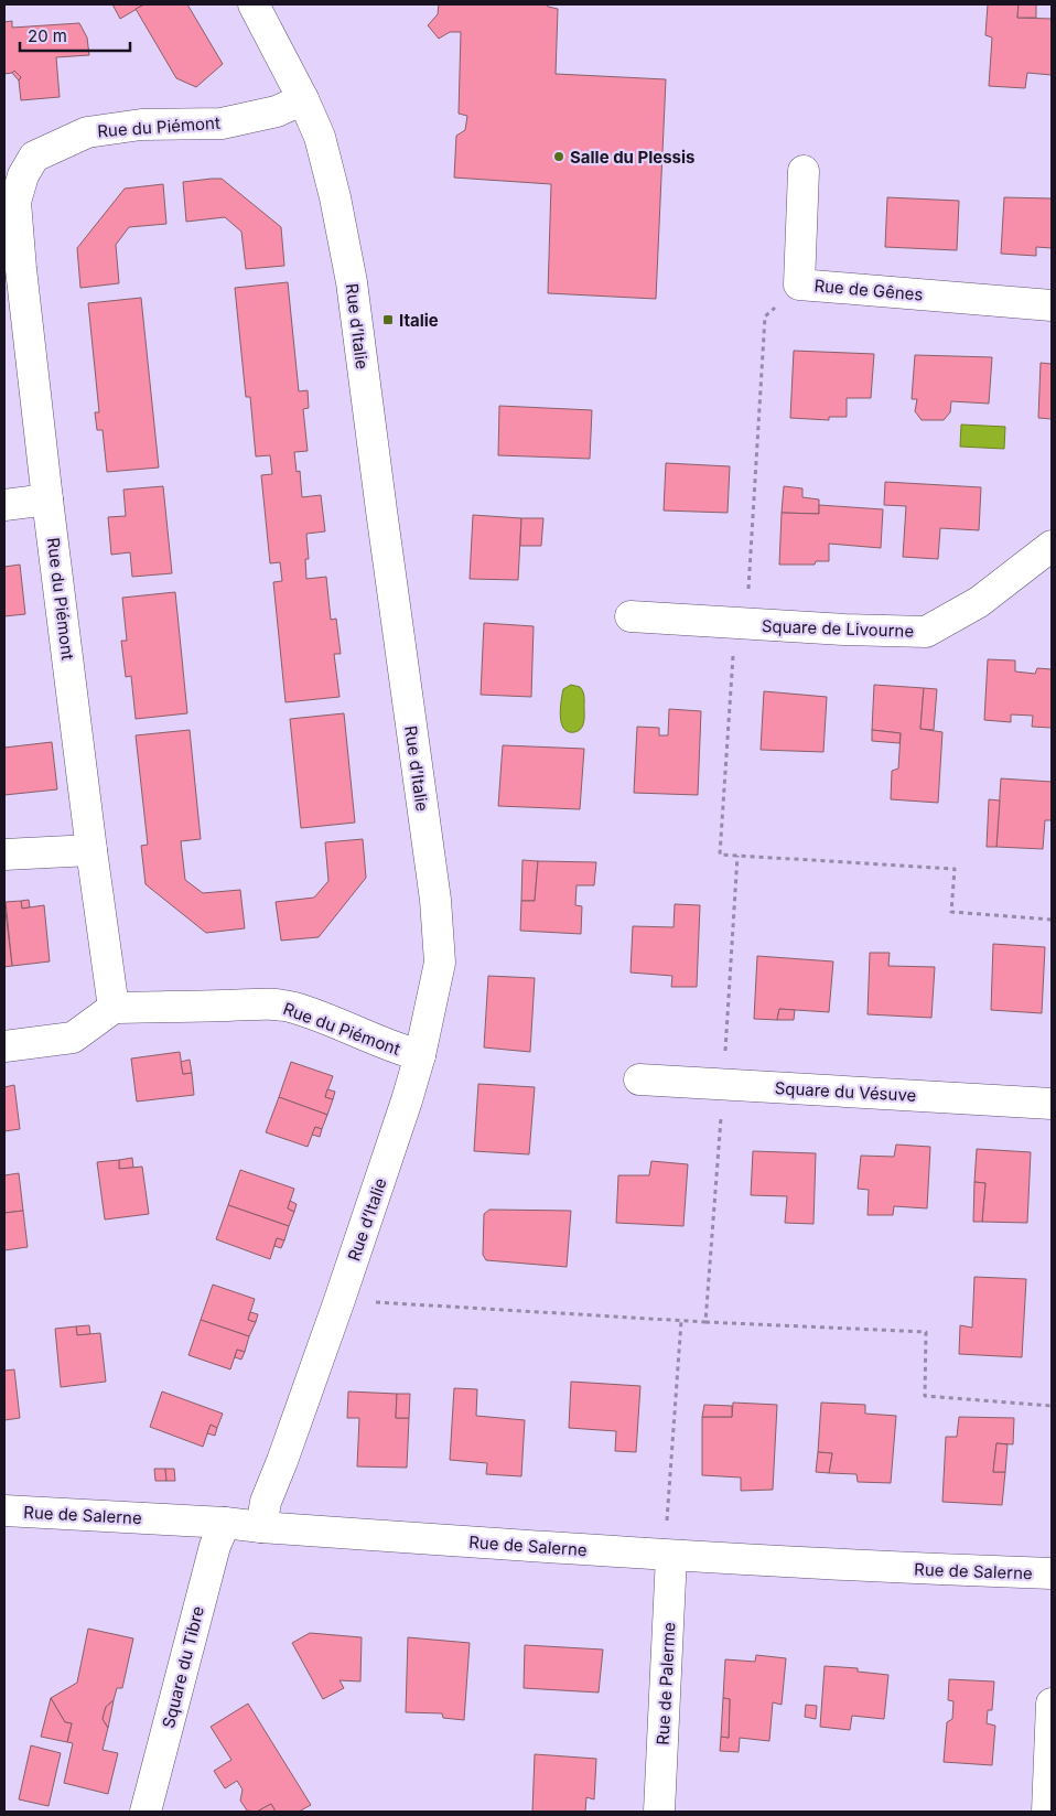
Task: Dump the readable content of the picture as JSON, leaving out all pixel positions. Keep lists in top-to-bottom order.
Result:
{
  "streets": {
    "street": [
      "Rue du Piémont",
      "Rue de Gênes",
      "Rue d’Italie",
      "Square de Livourne",
      "Square du Vésuve",
      "Rue de Salerne",
      "Square du Tibre",
      "Rue de Palerme"
    ]
  },
  "crossings": [
    ["Rue du Piémont", "Rue d’Italie"],
    ["Rue d’Italie", "Rue de Salerne"],
    ["Rue de Salerne", "Square du Tibre"],
    ["Rue de Salerne", "Rue de Palerme"]
  ],
  "places": {
    "other": ["Salle du Plessis"],
    "transit": ["Italie"]
  },
  "scale_bar": "20 m"
}
